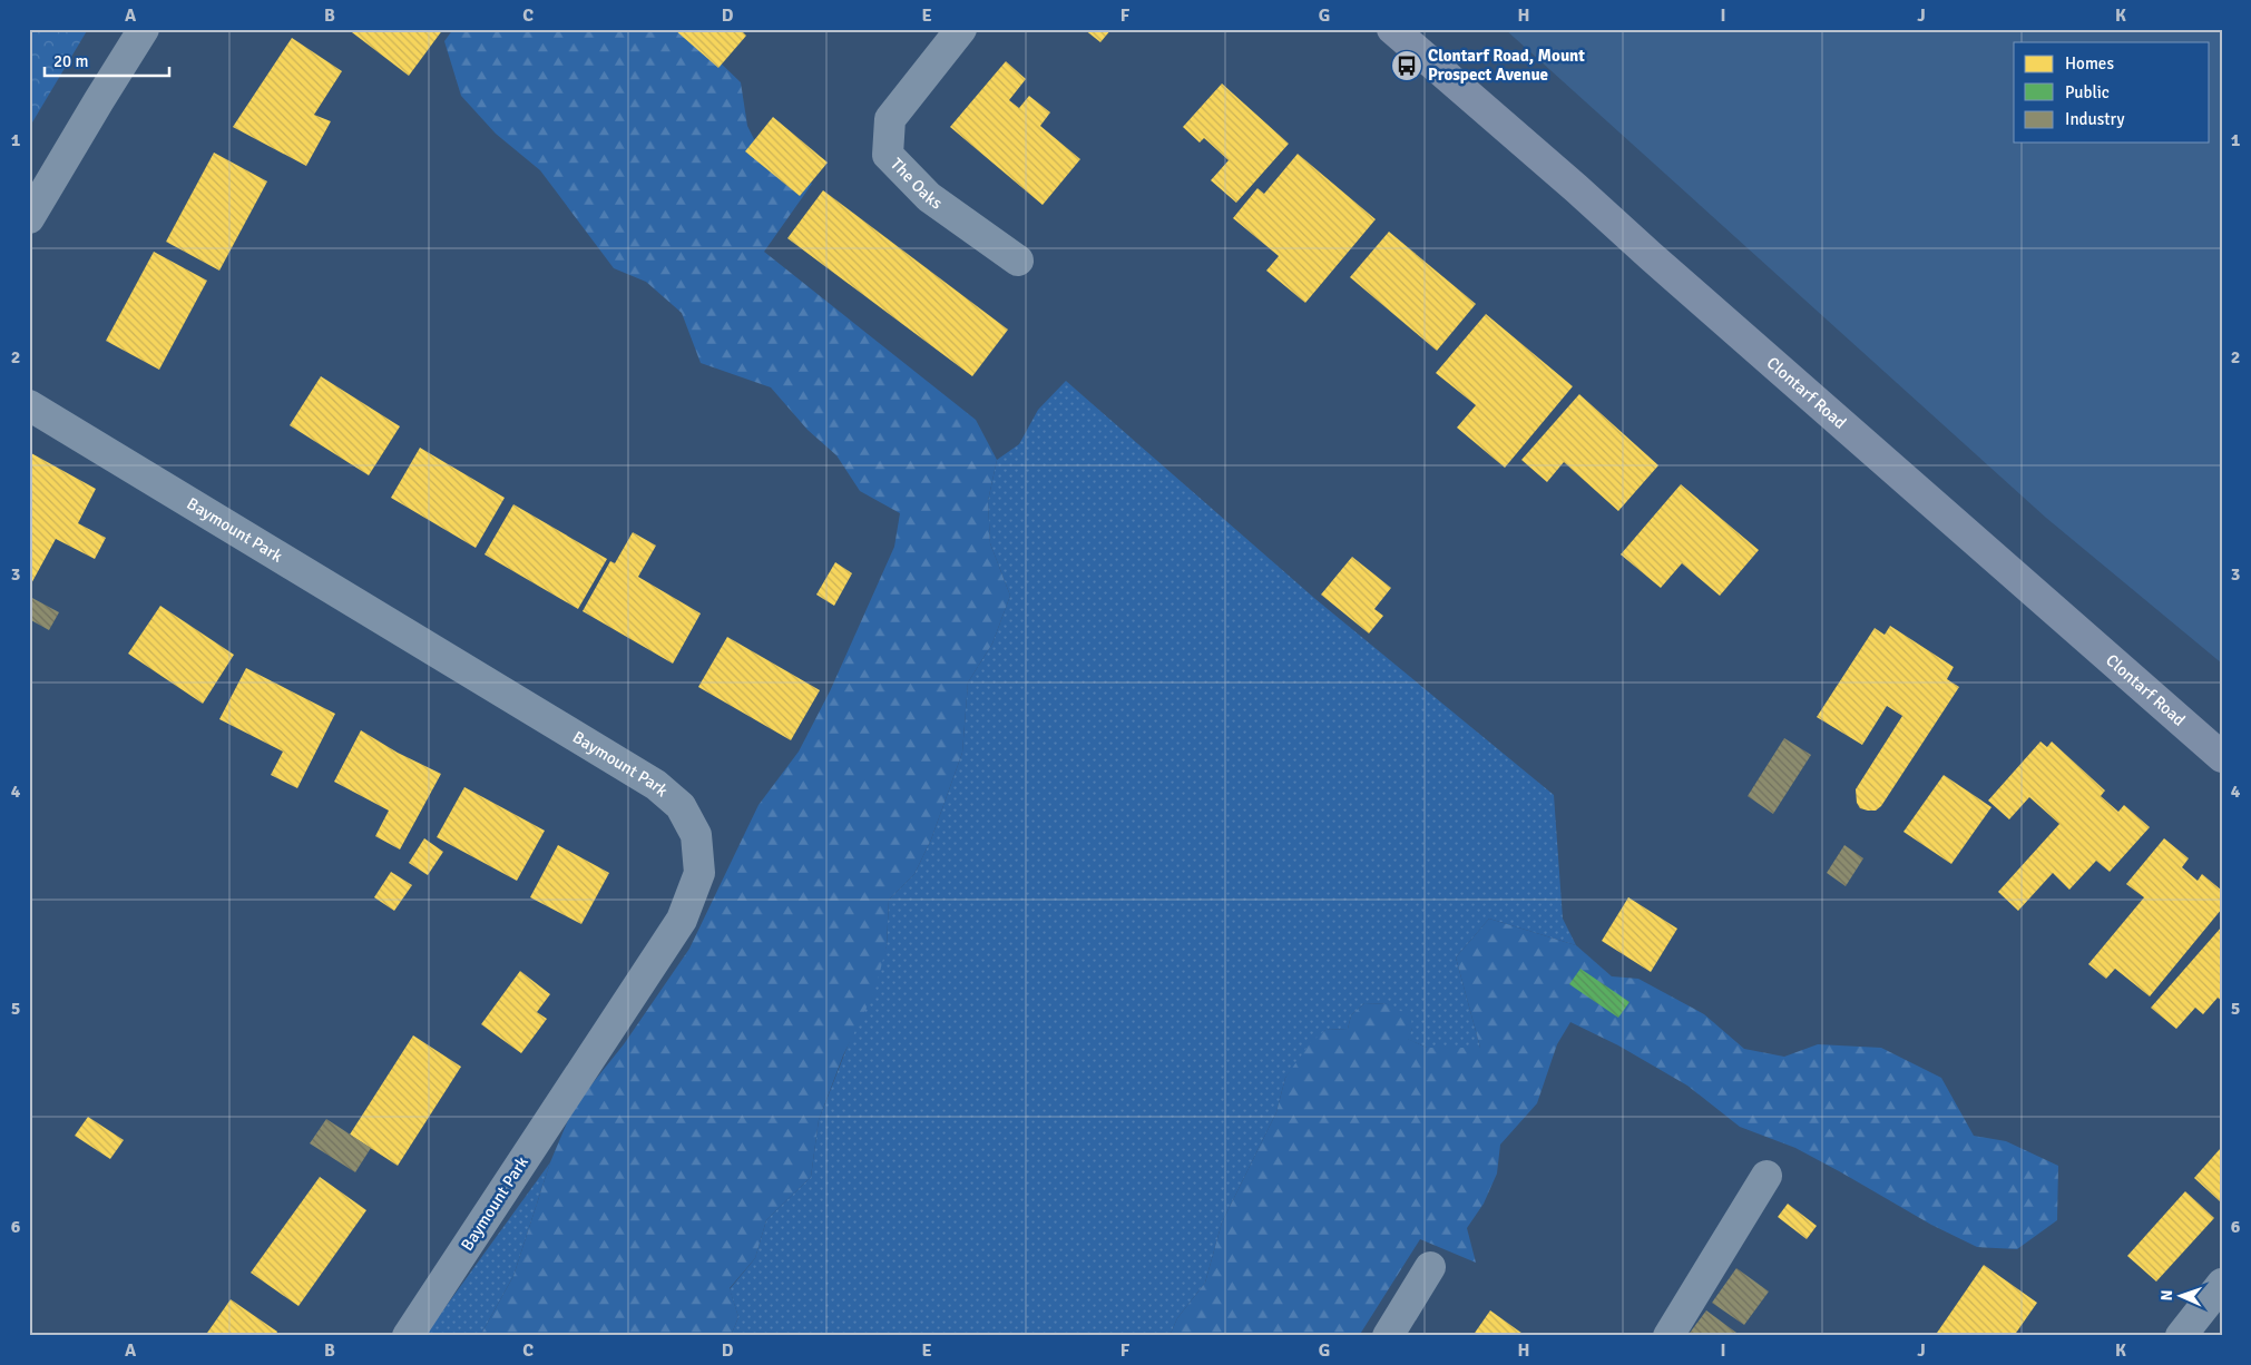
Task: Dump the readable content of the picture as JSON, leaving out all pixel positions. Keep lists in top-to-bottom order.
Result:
{
  "streets": {
    "main road": ["Clontarf Road"],
    "street": ["The Oaks", "Baymount Park"]
  },
  "places": {
    "bus stop": ["Clontarf Road, Mount Prospect Avenue"]
  },
  "legend": ["Homes", "Public", "Industry"],
  "scale_bar": "20 m",
  "north": "left",
  "grid": {
    "columns": [
      "A",
      "B",
      "C",
      "D",
      "E",
      "F",
      "G",
      "H",
      "I",
      "J",
      "K"
    ],
    "rows": [
      "1",
      "2",
      "3",
      "4",
      "5",
      "6"
    ]
  }
}
